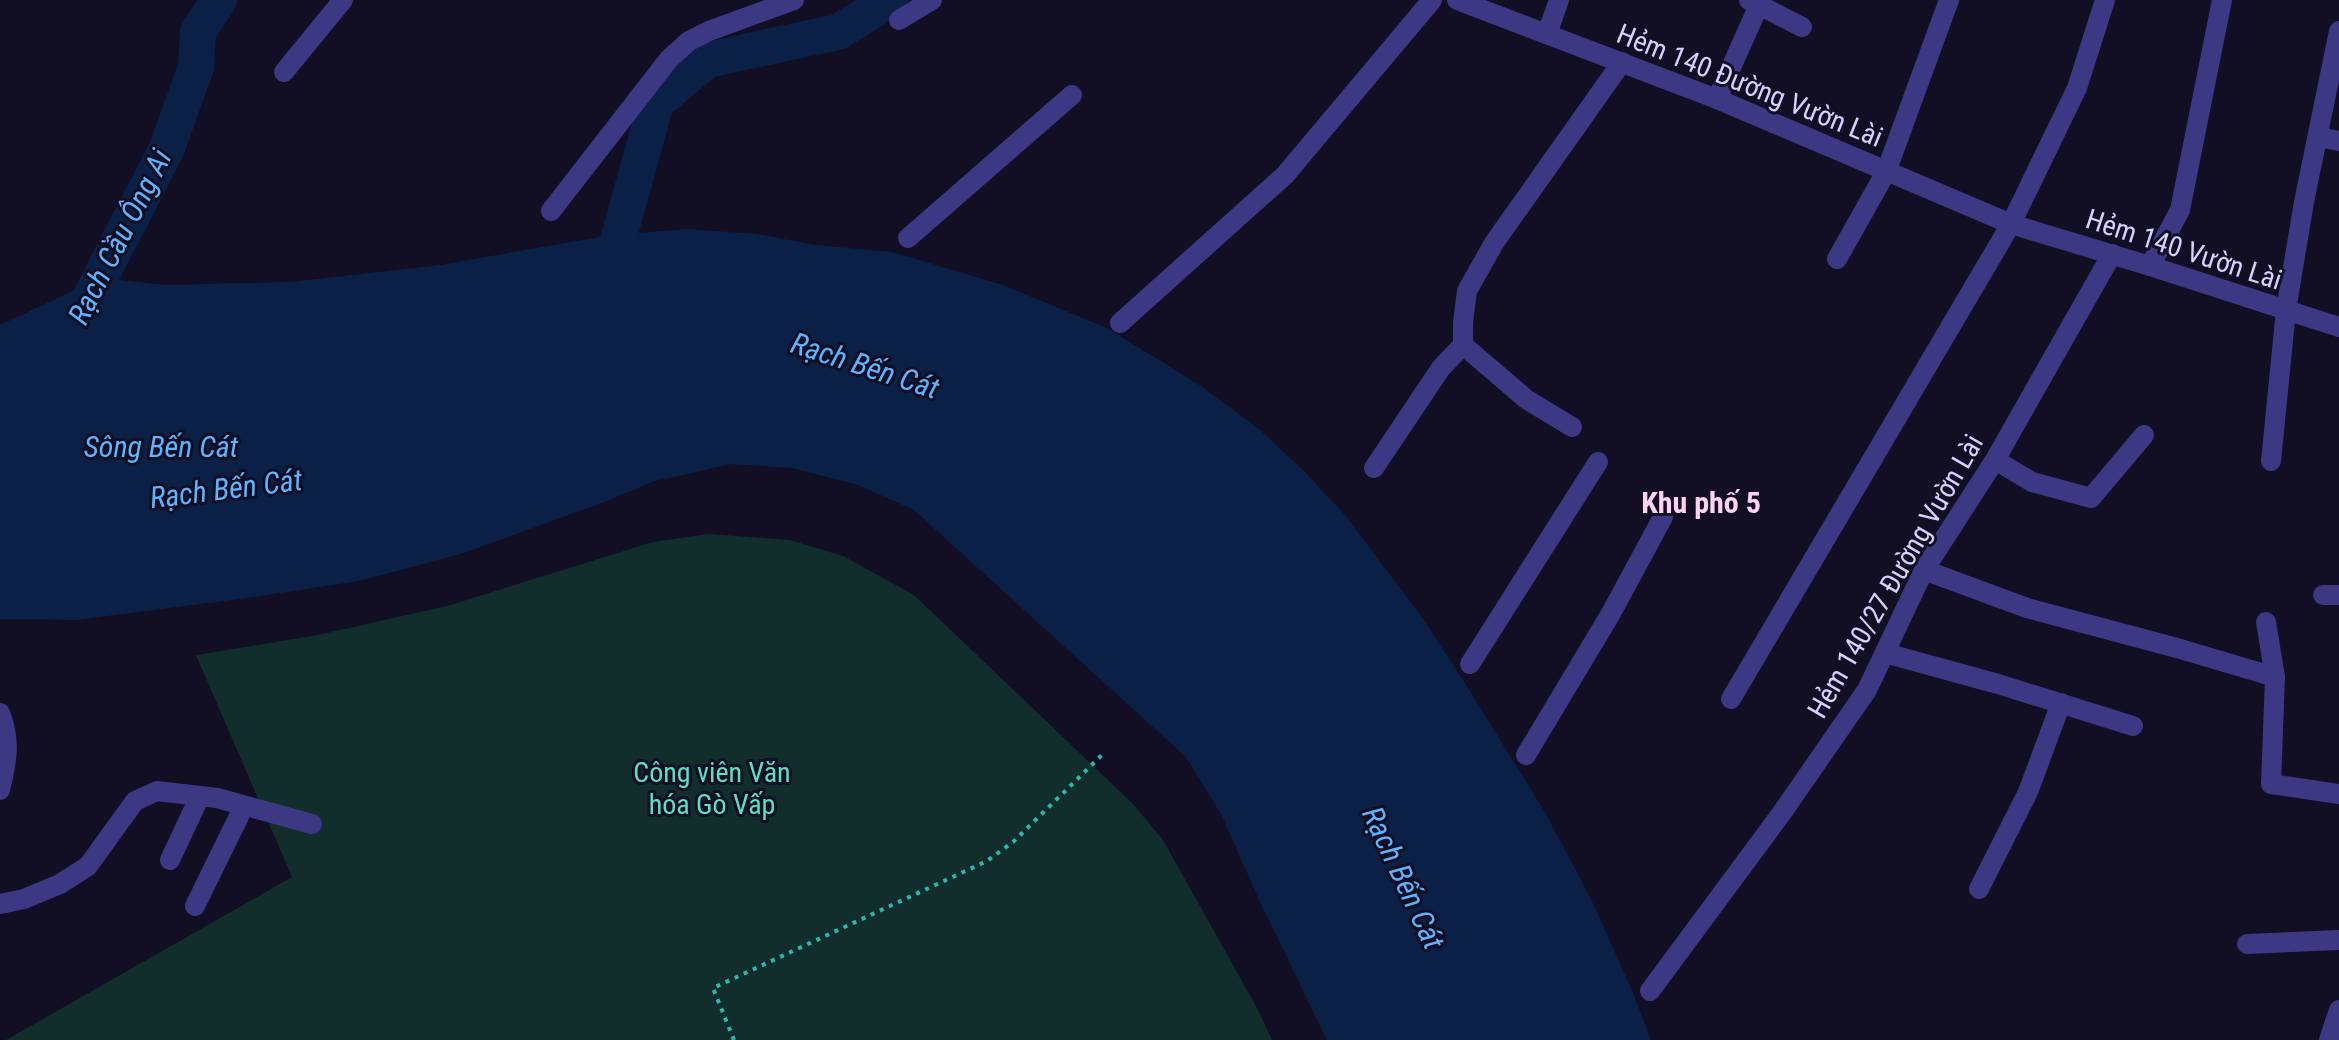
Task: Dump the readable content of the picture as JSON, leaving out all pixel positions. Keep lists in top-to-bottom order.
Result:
{
  "streets": {
    "street": ["Hẻm 140 Đường Vườn Lài", "Hẻm 140 Vườn Lài", "Hẻm 140/27 Đường Vườn Lài"]
  },
  "crossings": [
    ["Hẻm 140 Đường Vườn Lài", "Hẻm 140 Vườn Lài"],
    ["Hẻm 140 Vườn Lài", "Hẻm 140/27 Đường Vườn Lài"]
  ],
  "districts": ["Khu phố 5"],
  "water": ["Rạch Cầu Ông Ai", "Rạch Bến Cát", "Sông Bến Cát"],
  "parks": ["Công viên Văn hóa Gò Vấp"]
}
